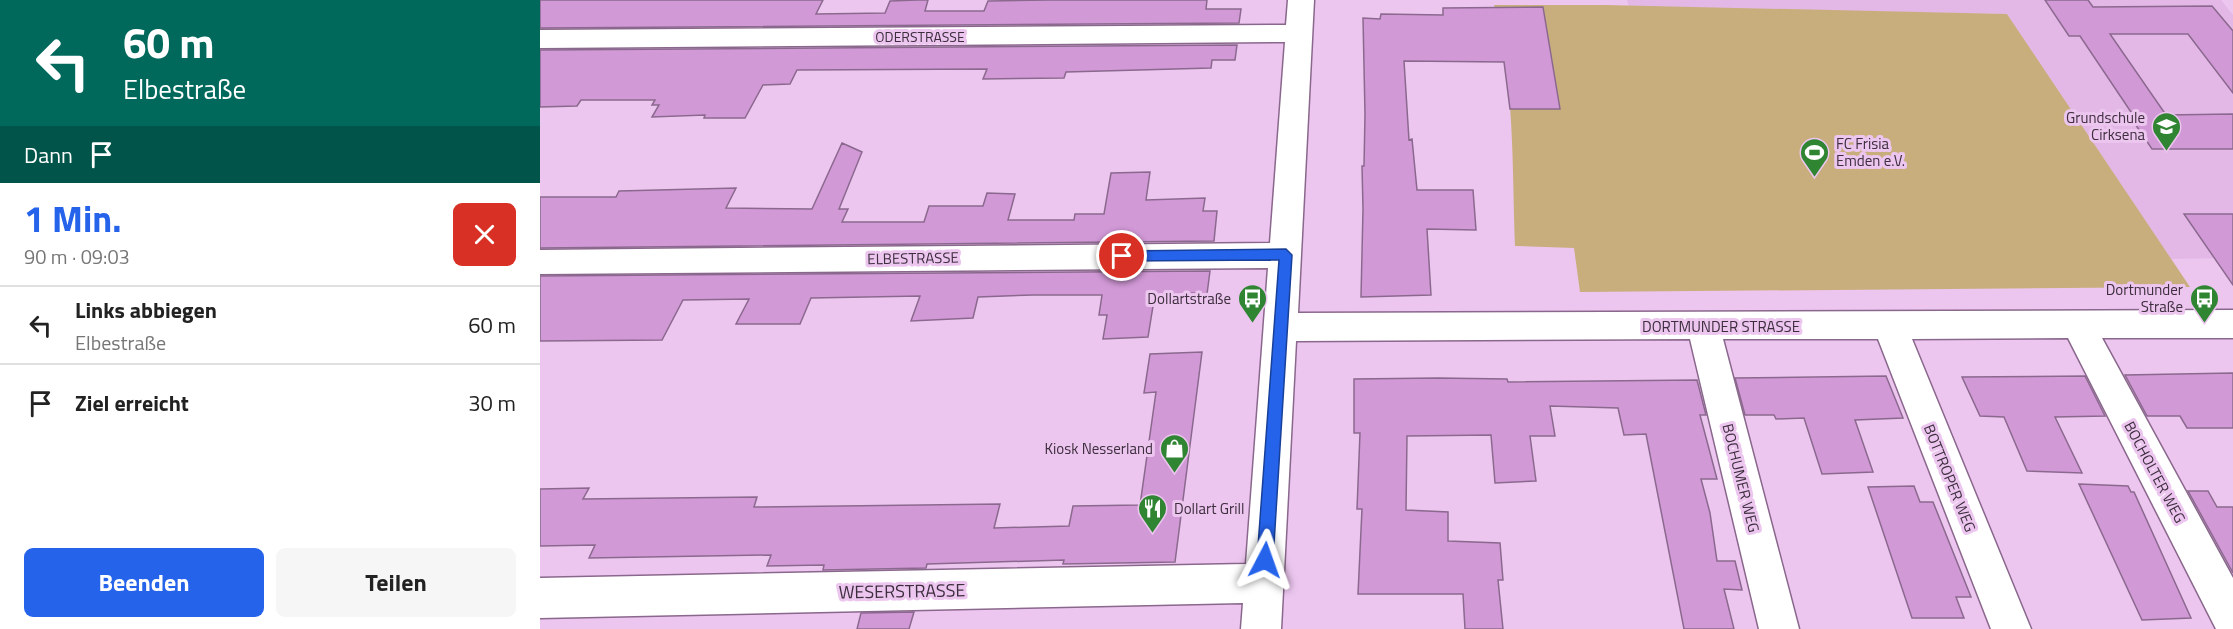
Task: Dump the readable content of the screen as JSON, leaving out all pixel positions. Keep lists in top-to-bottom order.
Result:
{
  "streets": {
    "street": [
      "ODERSTRASSE",
      "ELBESTRASSE",
      "DORTMUNDER STRASSE",
      "BOCHOLTER WEG",
      "BOCHUMER WEG",
      "BOTTROPER WEG",
      "WESERSTRASSE"
    ]
  },
  "crossings": [
    ["DORTMUNDER STRASSE", "BOCHOLTER WEG"],
    ["DORTMUNDER STRASSE", "BOCHUMER WEG"],
    ["DORTMUNDER STRASSE", "BOTTROPER WEG"]
  ],
  "places": {
    "school or university": ["Grundschule Cirksena"],
    "sports": ["FC Frisia Emden e.V."],
    "bus stop": ["Dollartstraße", "Dortmunder Straße"],
    "shop": ["Kiosk Nesserland"],
    "restaurant": ["Dollart Grill"]
  },
  "page": {
    "turn": ["60 m", "Elbestraße"],
    "then": "Dann",
    "heading": ["1 Min.", "90 m · 09:03"],
    "list": [
      {
        "name": "Links abbiegen",
        "note": "Elbestraße",
        "value": "60 m"
      },
      {
        "name": "Ziel erreicht",
        "value": "30 m"
      }
    ],
    "buttons": ["Beenden", "Teilen"]
  }
}
